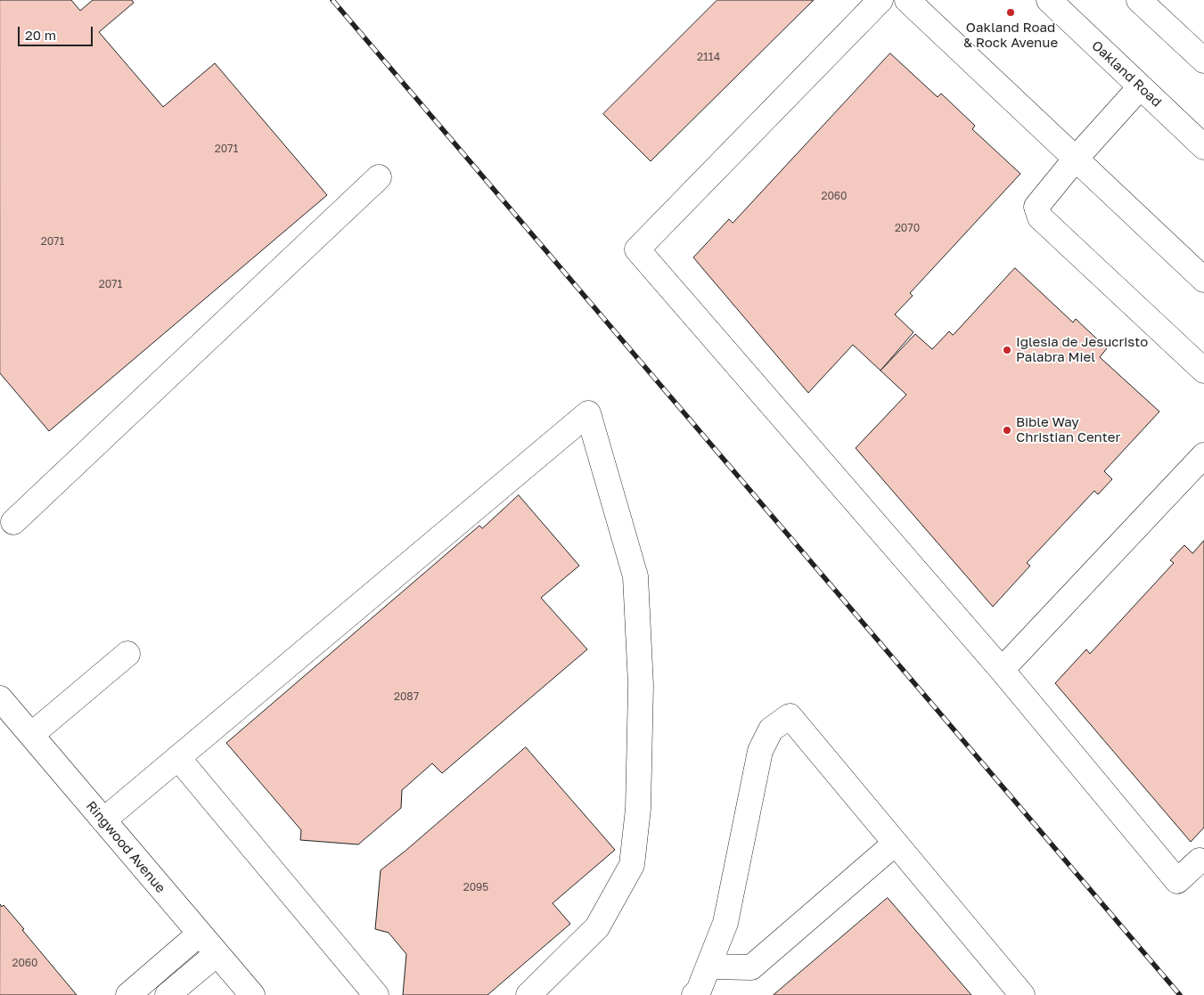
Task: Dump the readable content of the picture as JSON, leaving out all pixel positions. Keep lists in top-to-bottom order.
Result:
{
  "streets": {
    "street": ["Oakland Road", "Ringwood Avenue"]
  },
  "places": ["Oakland Road & Rock Avenue", "Iglesia de Jesucristo Palabra Miel", "Bible Way Christian Center"],
  "house_numbers": [
    "2114",
    "2071",
    "2060",
    "2070",
    "2071",
    "2071",
    "2087",
    "2095",
    "2060"
  ],
  "scale_bar": "20 m"
}
